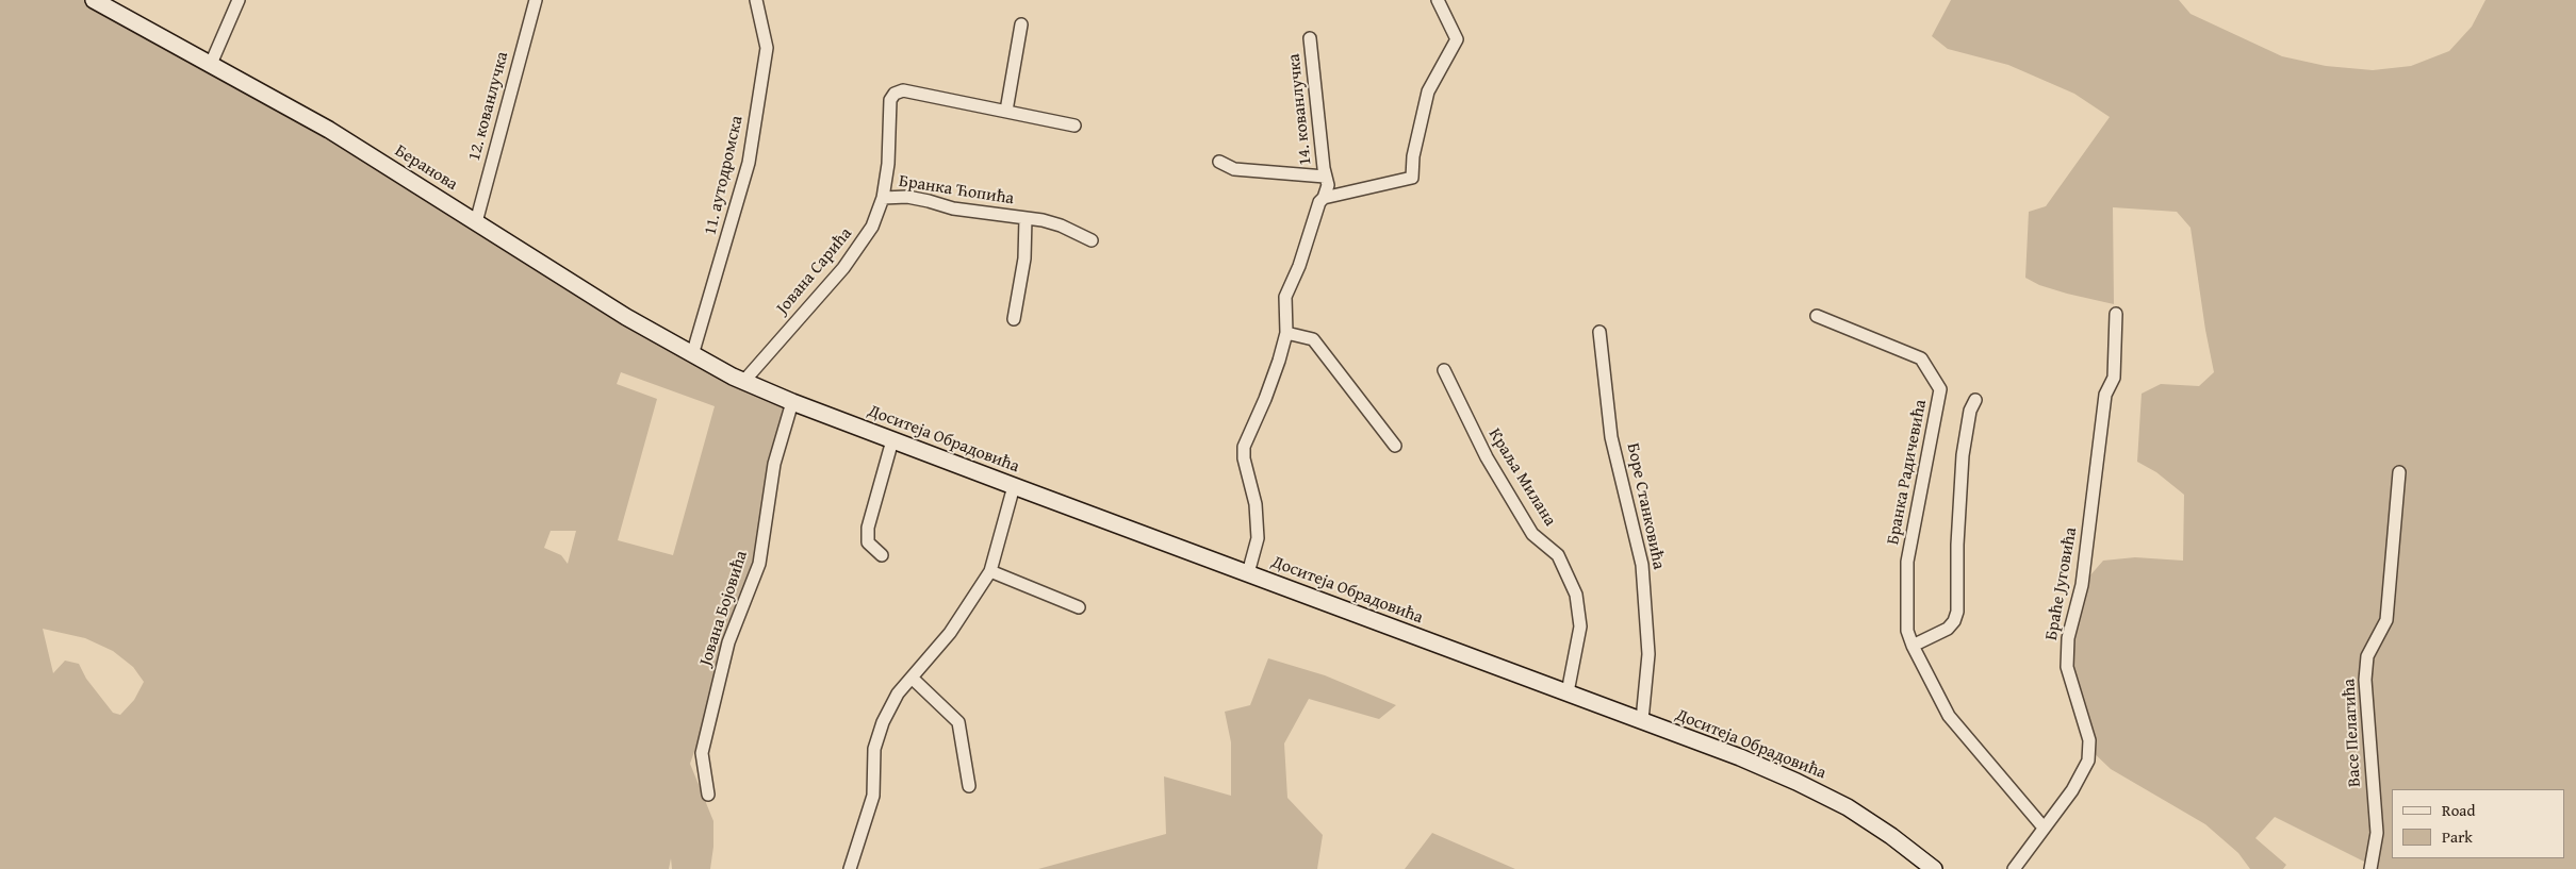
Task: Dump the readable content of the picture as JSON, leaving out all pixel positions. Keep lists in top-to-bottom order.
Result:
{
  "streets": {
    "main road": ["Беранова", "Доситеја Обрадовића"],
    "street": [
      "12. кованлучка",
      "14. кованлучка",
      "11. аутодромска",
      "Бранка Ћопића",
      "Јована Сарића",
      "Бранка Радичевића",
      "Краља Милана",
      "Боре Станковића",
      "Браће Југовића",
      "Јована Бојовића",
      "Васе Пелагића"
    ]
  },
  "crossings": [
    ["12. кованлучка", "Беранова"],
    ["14. кованлучка", "Доситеја Обрадовића"],
    ["Беранова", "11. аутодромска"],
    ["Беранова", "Јована Сарића"],
    ["Беранова", "Доситеја Обрадовића"],
    ["Бранка Ћопића", "Јована Сарића"],
    ["Јована Сарића", "Доситеја Обрадовића"],
    ["Доситеја Обрадовића", "Краља Милана"],
    ["Доситеја Обрадовића", "Боре Станковића"],
    ["Доситеја Обрадовића", "Јована Бојовића"],
    ["Бранка Радичевића", "Браће Југовића"]
  ],
  "legend": ["Road", "Park"]
}
